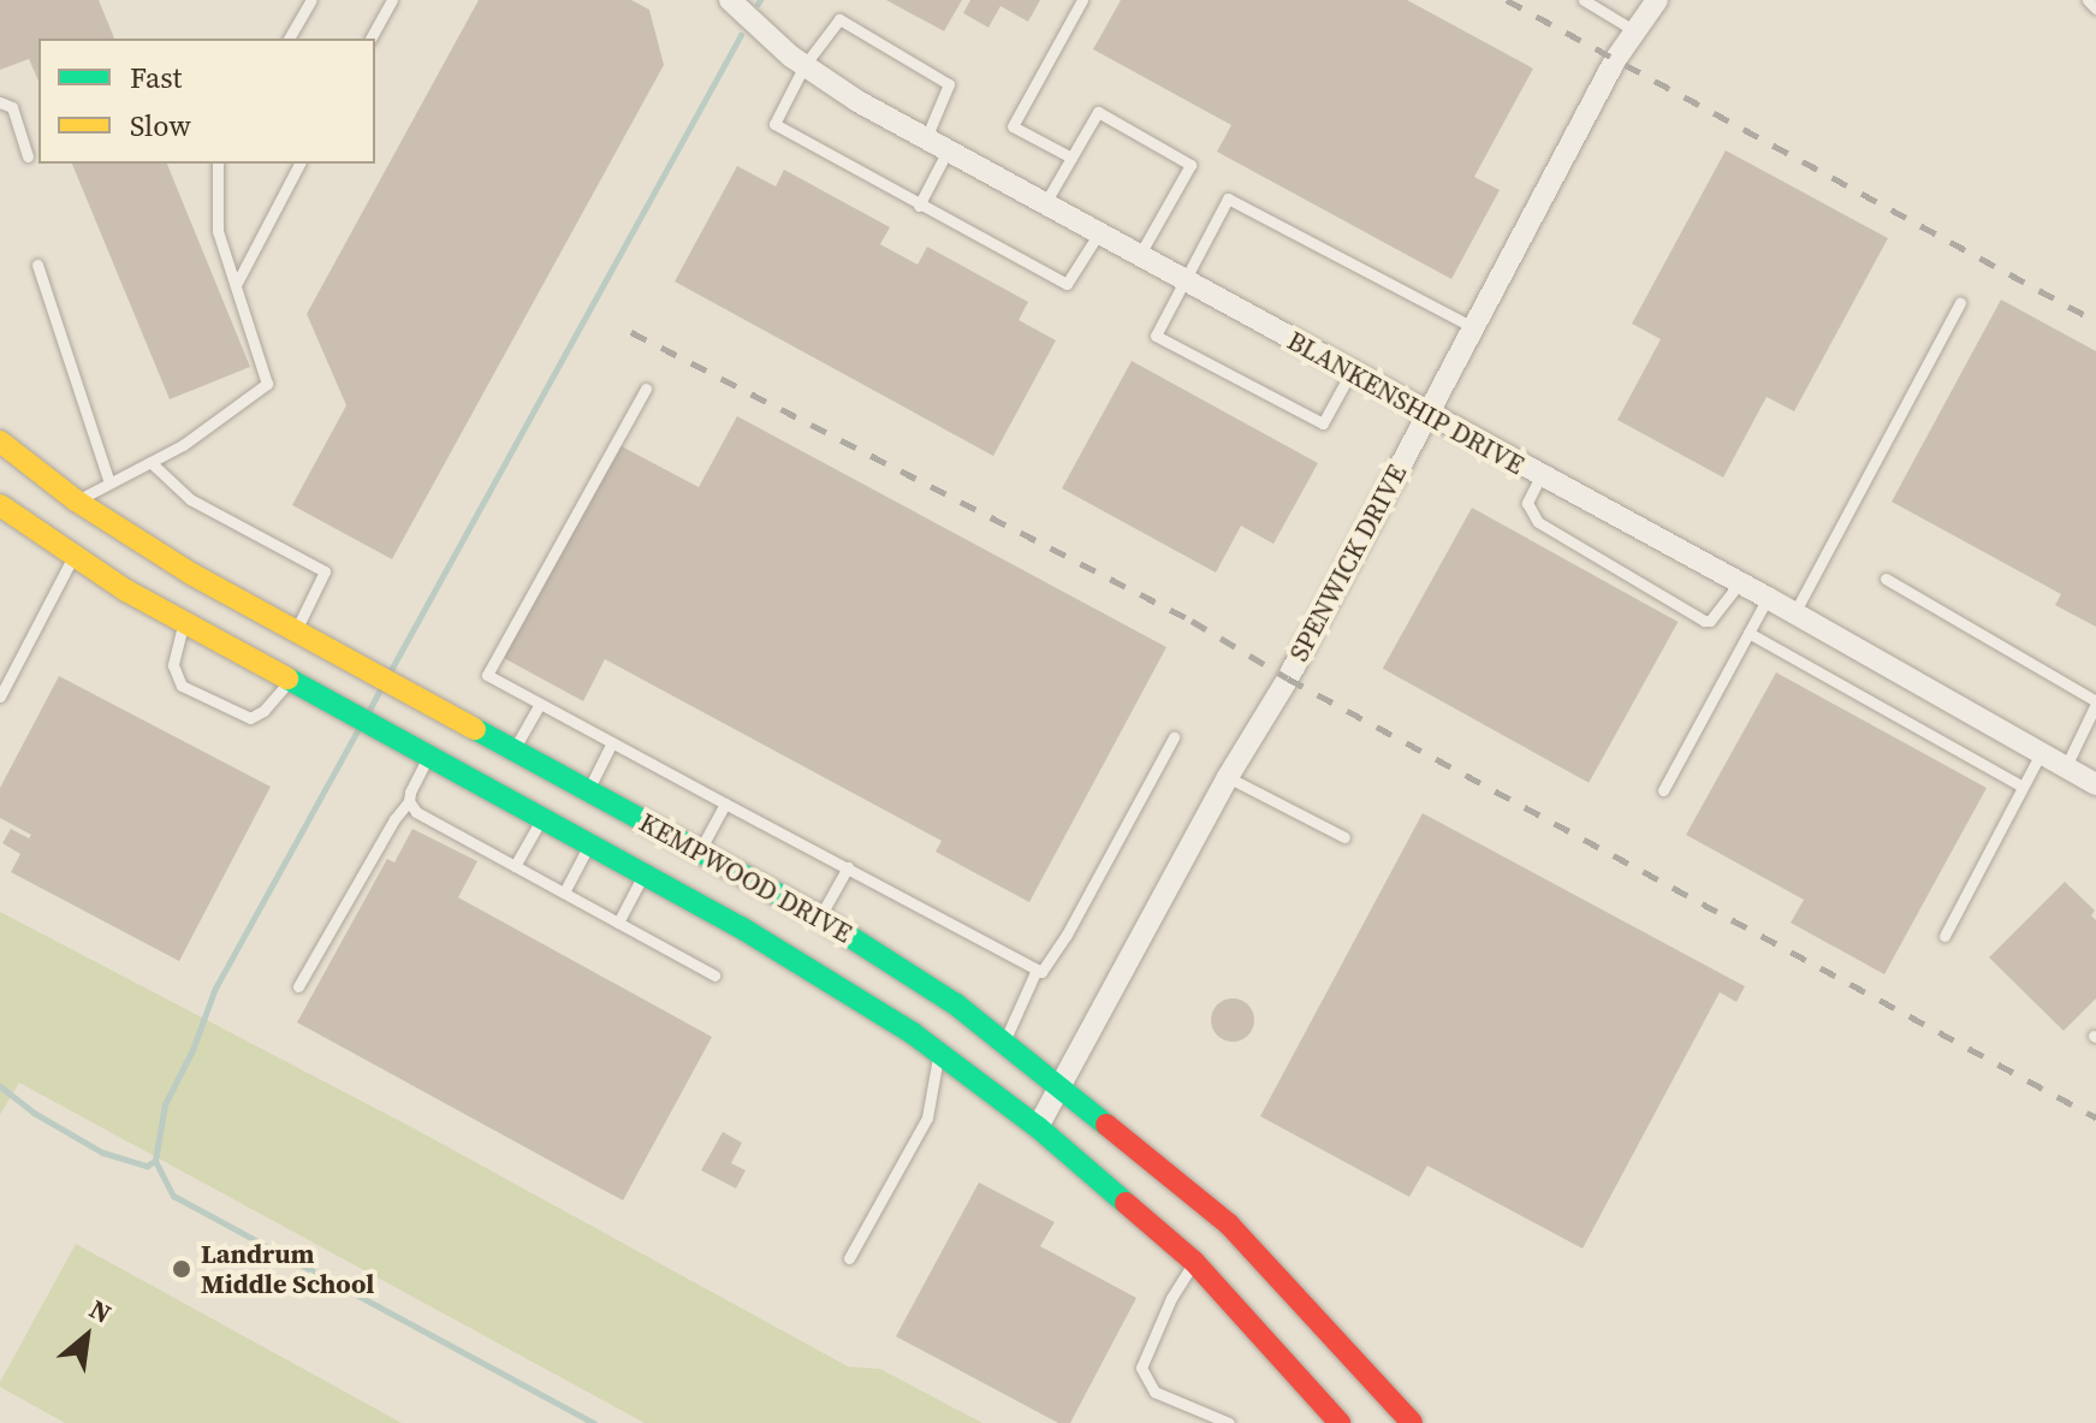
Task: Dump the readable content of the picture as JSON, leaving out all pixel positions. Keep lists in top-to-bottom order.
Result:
{
  "streets": {
    "main road": ["KEMPWOOD DRIVE"],
    "street": ["BLANKENSHIP DRIVE", "SPENWICK DRIVE"]
  },
  "crossings": [
    ["BLANKENSHIP DRIVE", "SPENWICK DRIVE"],
    ["SPENWICK DRIVE", "KEMPWOOD DRIVE"]
  ],
  "places": ["Landrum Middle School"],
  "legend": ["Fast", "Slow"],
  "north": "top right"
}
